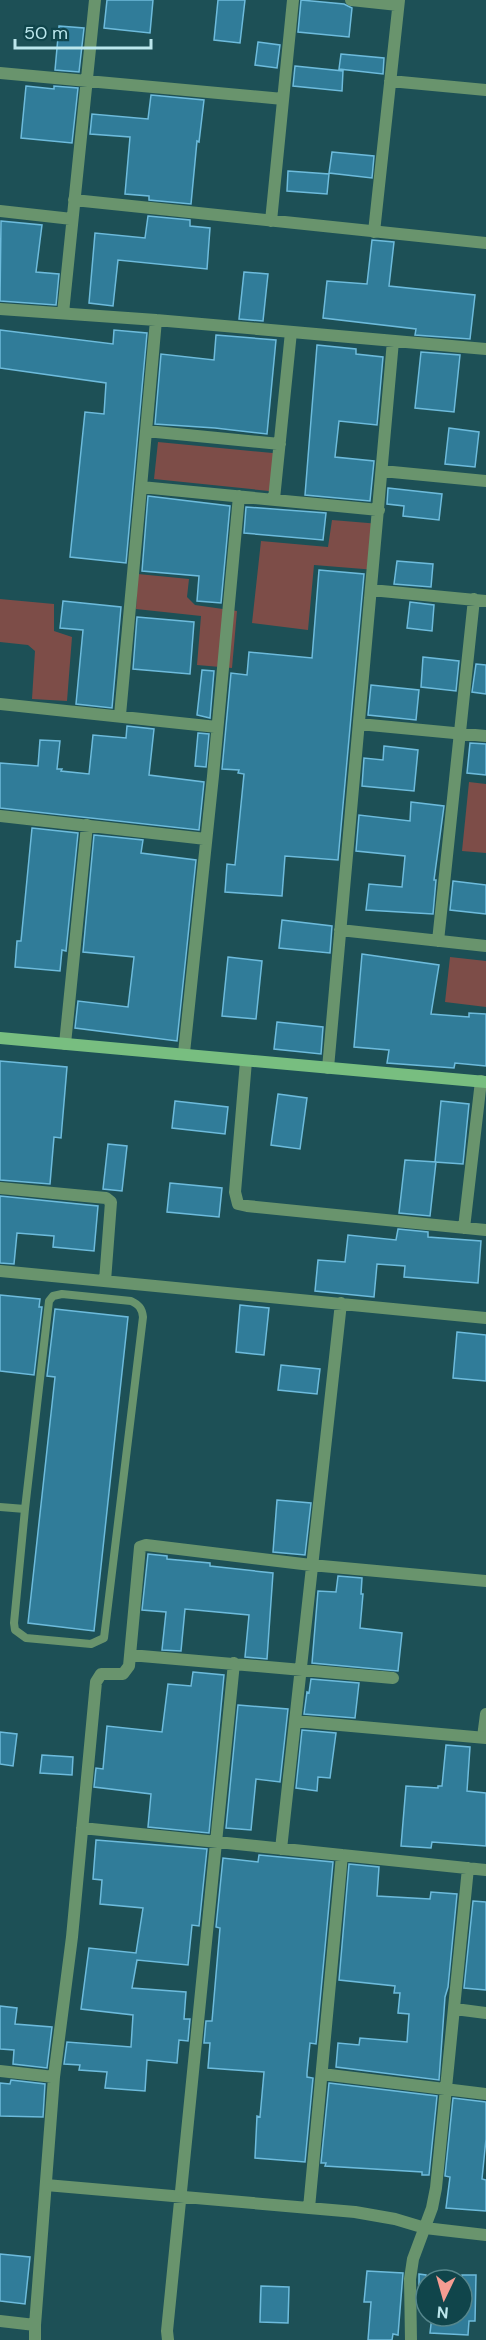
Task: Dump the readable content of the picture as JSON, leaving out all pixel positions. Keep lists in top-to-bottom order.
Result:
{
  "scale_bar": "50 m",
  "north": "bottom"
}
